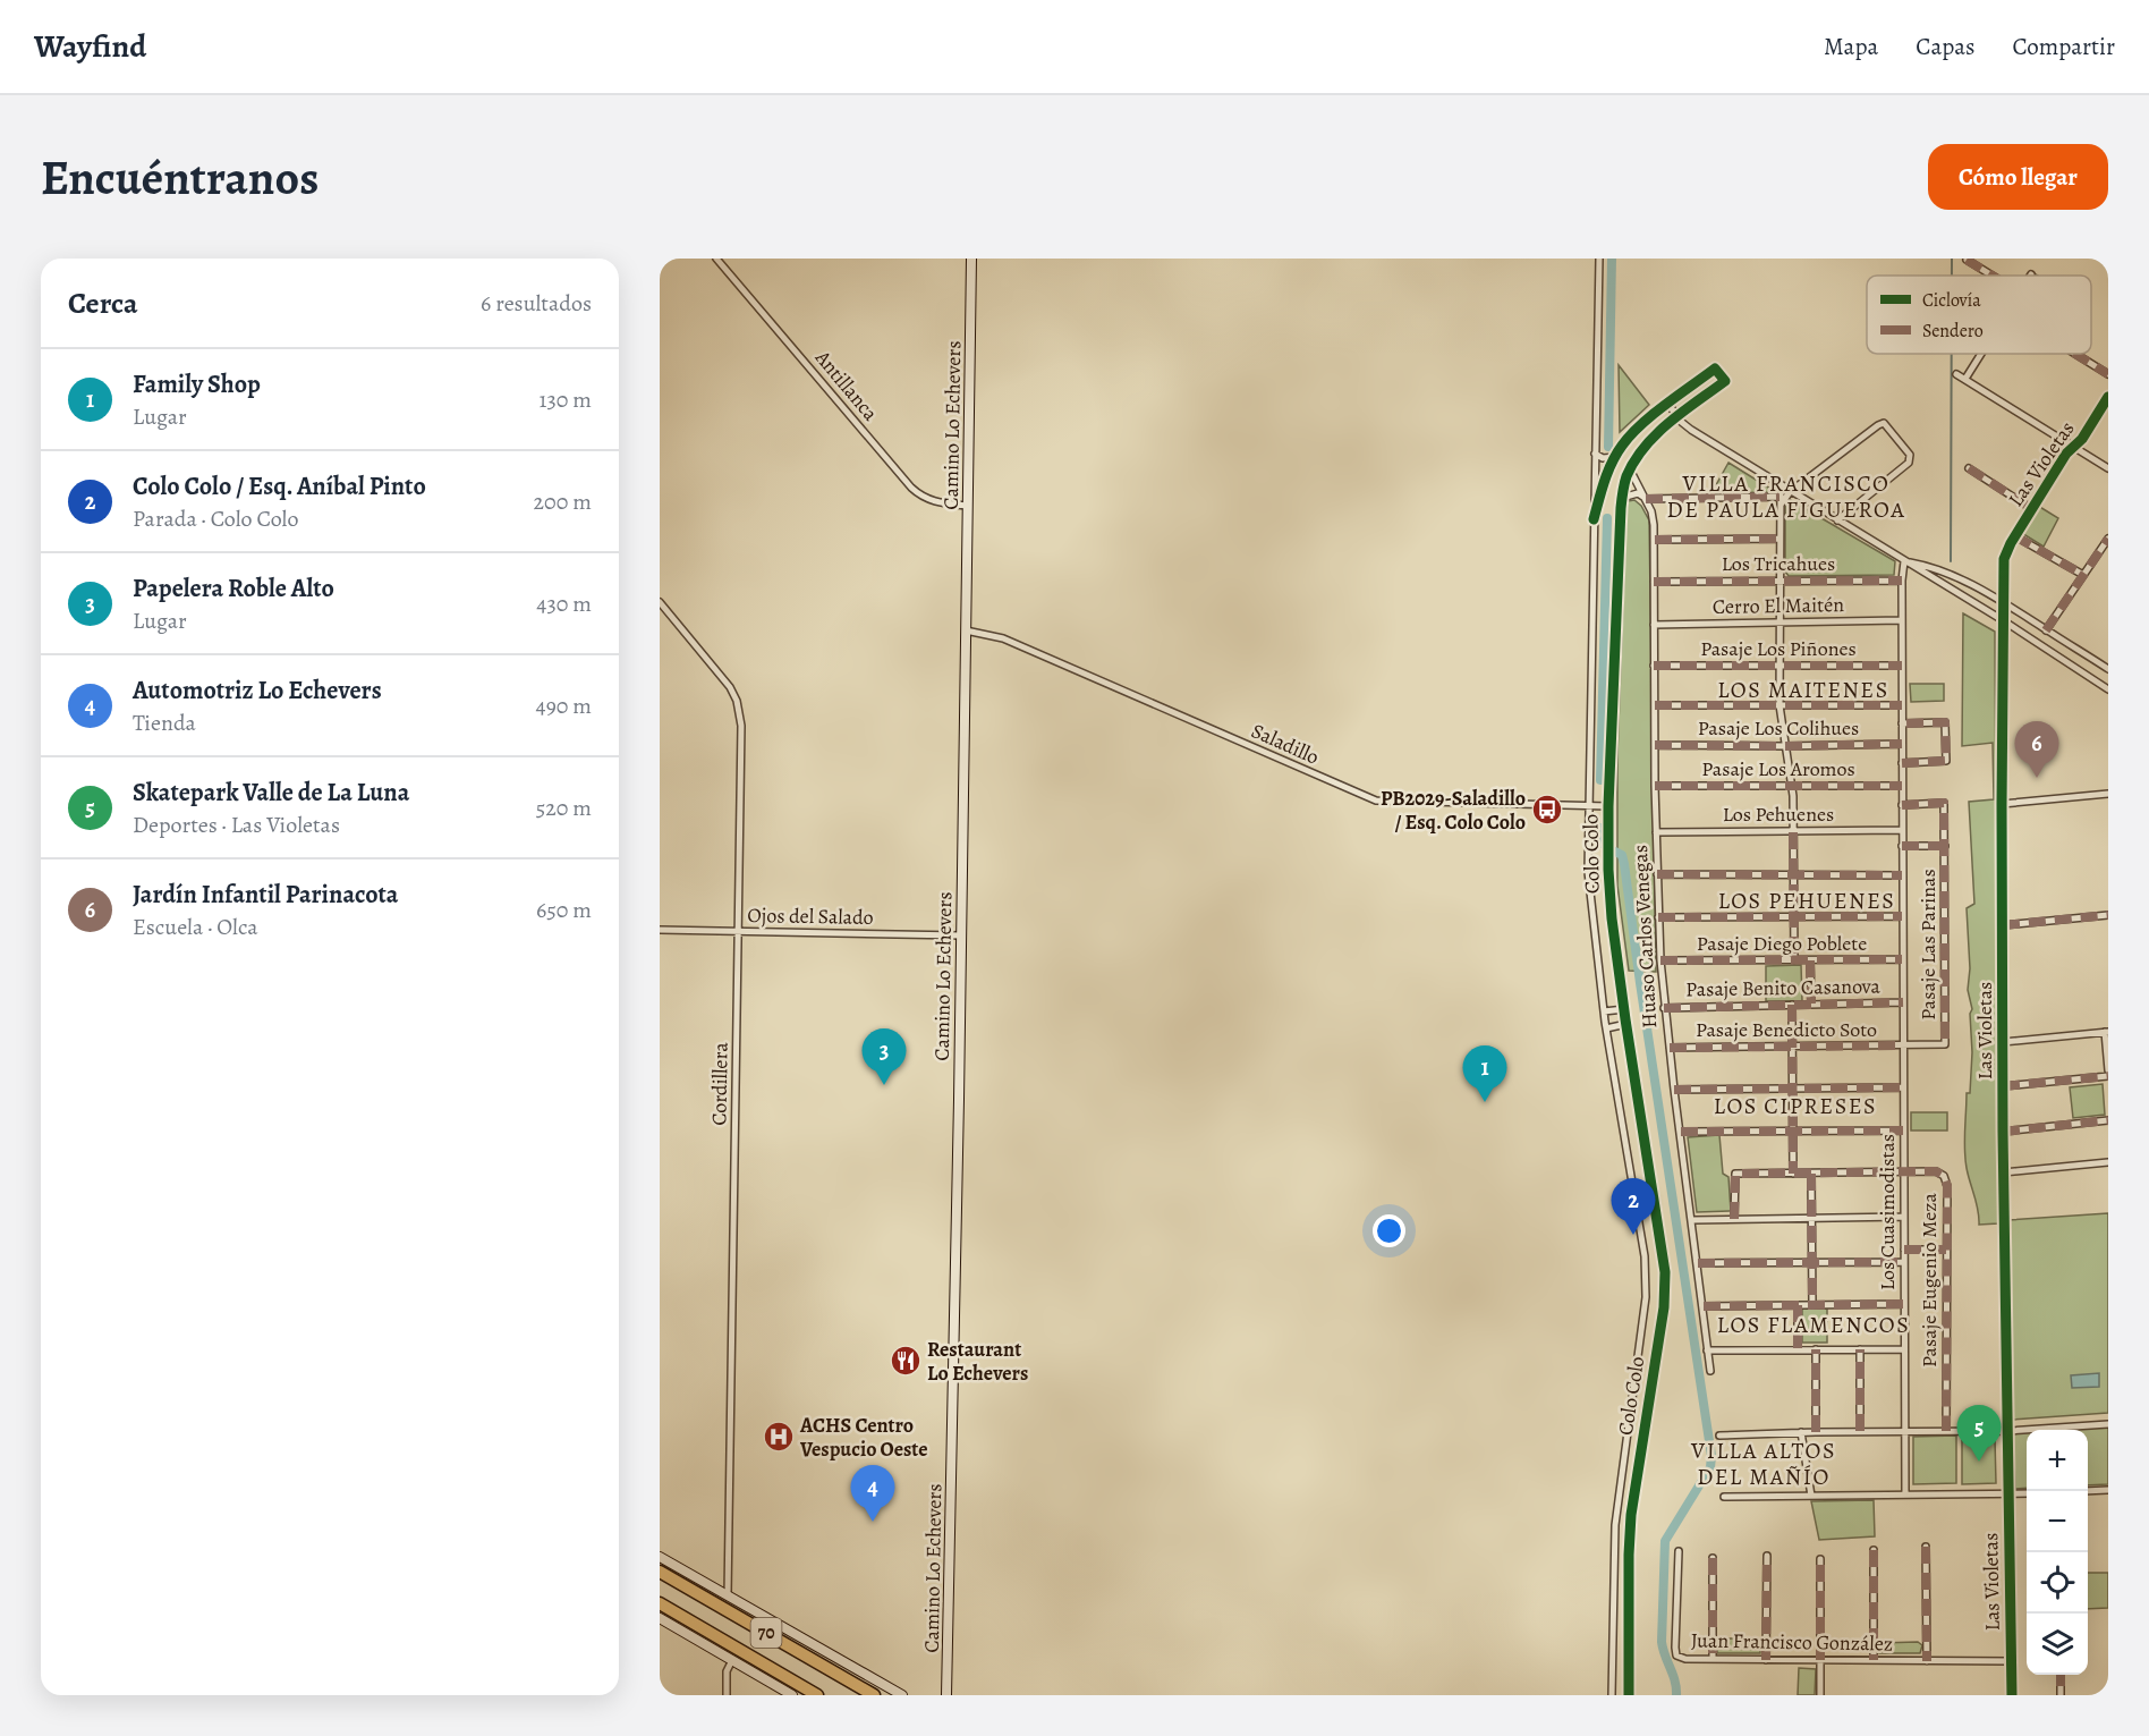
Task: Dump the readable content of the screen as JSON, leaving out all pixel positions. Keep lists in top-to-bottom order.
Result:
{
  "streets": {
    "highway": ["70"],
    "main road": ["Camino Lo Echevers"],
    "street": [
      "Antillanca",
      "Las Violetas",
      "Los Tricahues",
      "Cerro El Maitén",
      "Pasaje Los Piñones",
      "Pasaje Los Colihues",
      "Saladillo",
      "Pasaje Los Aromos",
      "Los Pehuenes",
      "Colo Colo",
      "Ojos del Salado",
      "Huaso Carlos Venegas",
      "Pasaje Diego Poblete",
      "Pasaje Las Parinas",
      "Pasaje Benito Casanova",
      "Pasaje Benedicto Soto",
      "Cordillera",
      "Los Cuasimodistas",
      "Pasaje Eugenio Meza",
      "Juan Francisco González"
    ]
  },
  "crossings": [
    ["Antillanca", "Camino Lo Echevers"],
    ["Camino Lo Echevers", "Saladillo"],
    ["Camino Lo Echevers", "Ojos del Salado"],
    ["Las Violetas", "Juan Francisco González"],
    ["Los Tricahues", "Huaso Carlos Venegas"],
    ["Los Tricahues", "Los Cuasimodistas"],
    ["Cerro El Maitén", "Huaso Carlos Venegas"],
    ["Cerro El Maitén", "Los Cuasimodistas"],
    ["Pasaje Los Piñones", "Huaso Carlos Venegas"],
    ["Pasaje Los Piñones", "Los Cuasimodistas"],
    ["Pasaje Los Colihues", "Huaso Carlos Venegas"],
    ["Pasaje Los Colihues", "Los Cuasimodistas"],
    ["Saladillo", "Colo Colo"],
    ["Pasaje Los Aromos", "Huaso Carlos Venegas"],
    ["Pasaje Los Aromos", "Los Cuasimodistas"],
    ["Los Pehuenes", "Huaso Carlos Venegas"],
    ["Los Pehuenes", "Los Cuasimodistas"],
    ["Colo Colo", "Huaso Carlos Venegas"],
    ["Ojos del Salado", "Cordillera"],
    ["Huaso Carlos Venegas", "Pasaje Diego Poblete"],
    ["Huaso Carlos Venegas", "Pasaje Benito Casanova"],
    ["Huaso Carlos Venegas", "Pasaje Benedicto Soto"],
    ["Pasaje Diego Poblete", "Los Cuasimodistas"],
    ["Pasaje Las Parinas", "Pasaje Benedicto Soto"],
    ["Pasaje Las Parinas", "Los Cuasimodistas"],
    ["Pasaje Benito Casanova", "Los Cuasimodistas"],
    ["Pasaje Benedicto Soto", "Los Cuasimodistas"],
    ["Los Cuasimodistas", "Pasaje Eugenio Meza"]
  ],
  "districts": [
    "VILLA FRANCISCO DE PAULA FIGUEROA",
    "LOS MAITENES",
    "LOS PEHUENES",
    "LOS CIPRESES",
    "LOS FLAMENCOS",
    "VILLA ALTOS DEL MAÑÍO"
  ],
  "places": {
    "bus stop": ["PB2029-Saladillo / Esq. Colo Colo"],
    "restaurant": ["Restaurant Lo Echevers"],
    "hospital": ["ACHS Centro Vespucio Oeste"]
  },
  "legend": ["Ciclovía", "Sendero"],
  "page": {
    "header": "Wayfind",
    "nav": ["Mapa", "Capas", "Compartir"],
    "buttons": "Cómo llegar",
    "title": "Encuéntranos",
    "heading": ["Cerca", "6 resultados"],
    "list": [
      {
        "mark": "1",
        "name": "Family Shop",
        "note": "Lugar",
        "value": "130 m"
      },
      {
        "mark": "2",
        "name": "Colo Colo / Esq. Aníbal Pinto",
        "note": "Parada · Colo Colo",
        "value": "200 m"
      },
      {
        "mark": "3",
        "name": "Papelera Roble Alto",
        "note": "Lugar",
        "value": "430 m"
      },
      {
        "mark": "4",
        "name": "Automotriz Lo Echevers",
        "note": "Tienda",
        "value": "490 m"
      },
      {
        "mark": "5",
        "name": "Skatepark Valle de La Luna",
        "note": "Deportes · Las Violetas",
        "value": "520 m"
      },
      {
        "mark": "6",
        "name": "Jardín Infantil Parinacota",
        "note": "Escuela · Olca",
        "value": "650 m"
      }
    ],
    "pins": [
      "6",
      "3",
      "1",
      "2",
      "5",
      "4"
    ],
    "map_buttons": ["+", "−"]
  }
}
